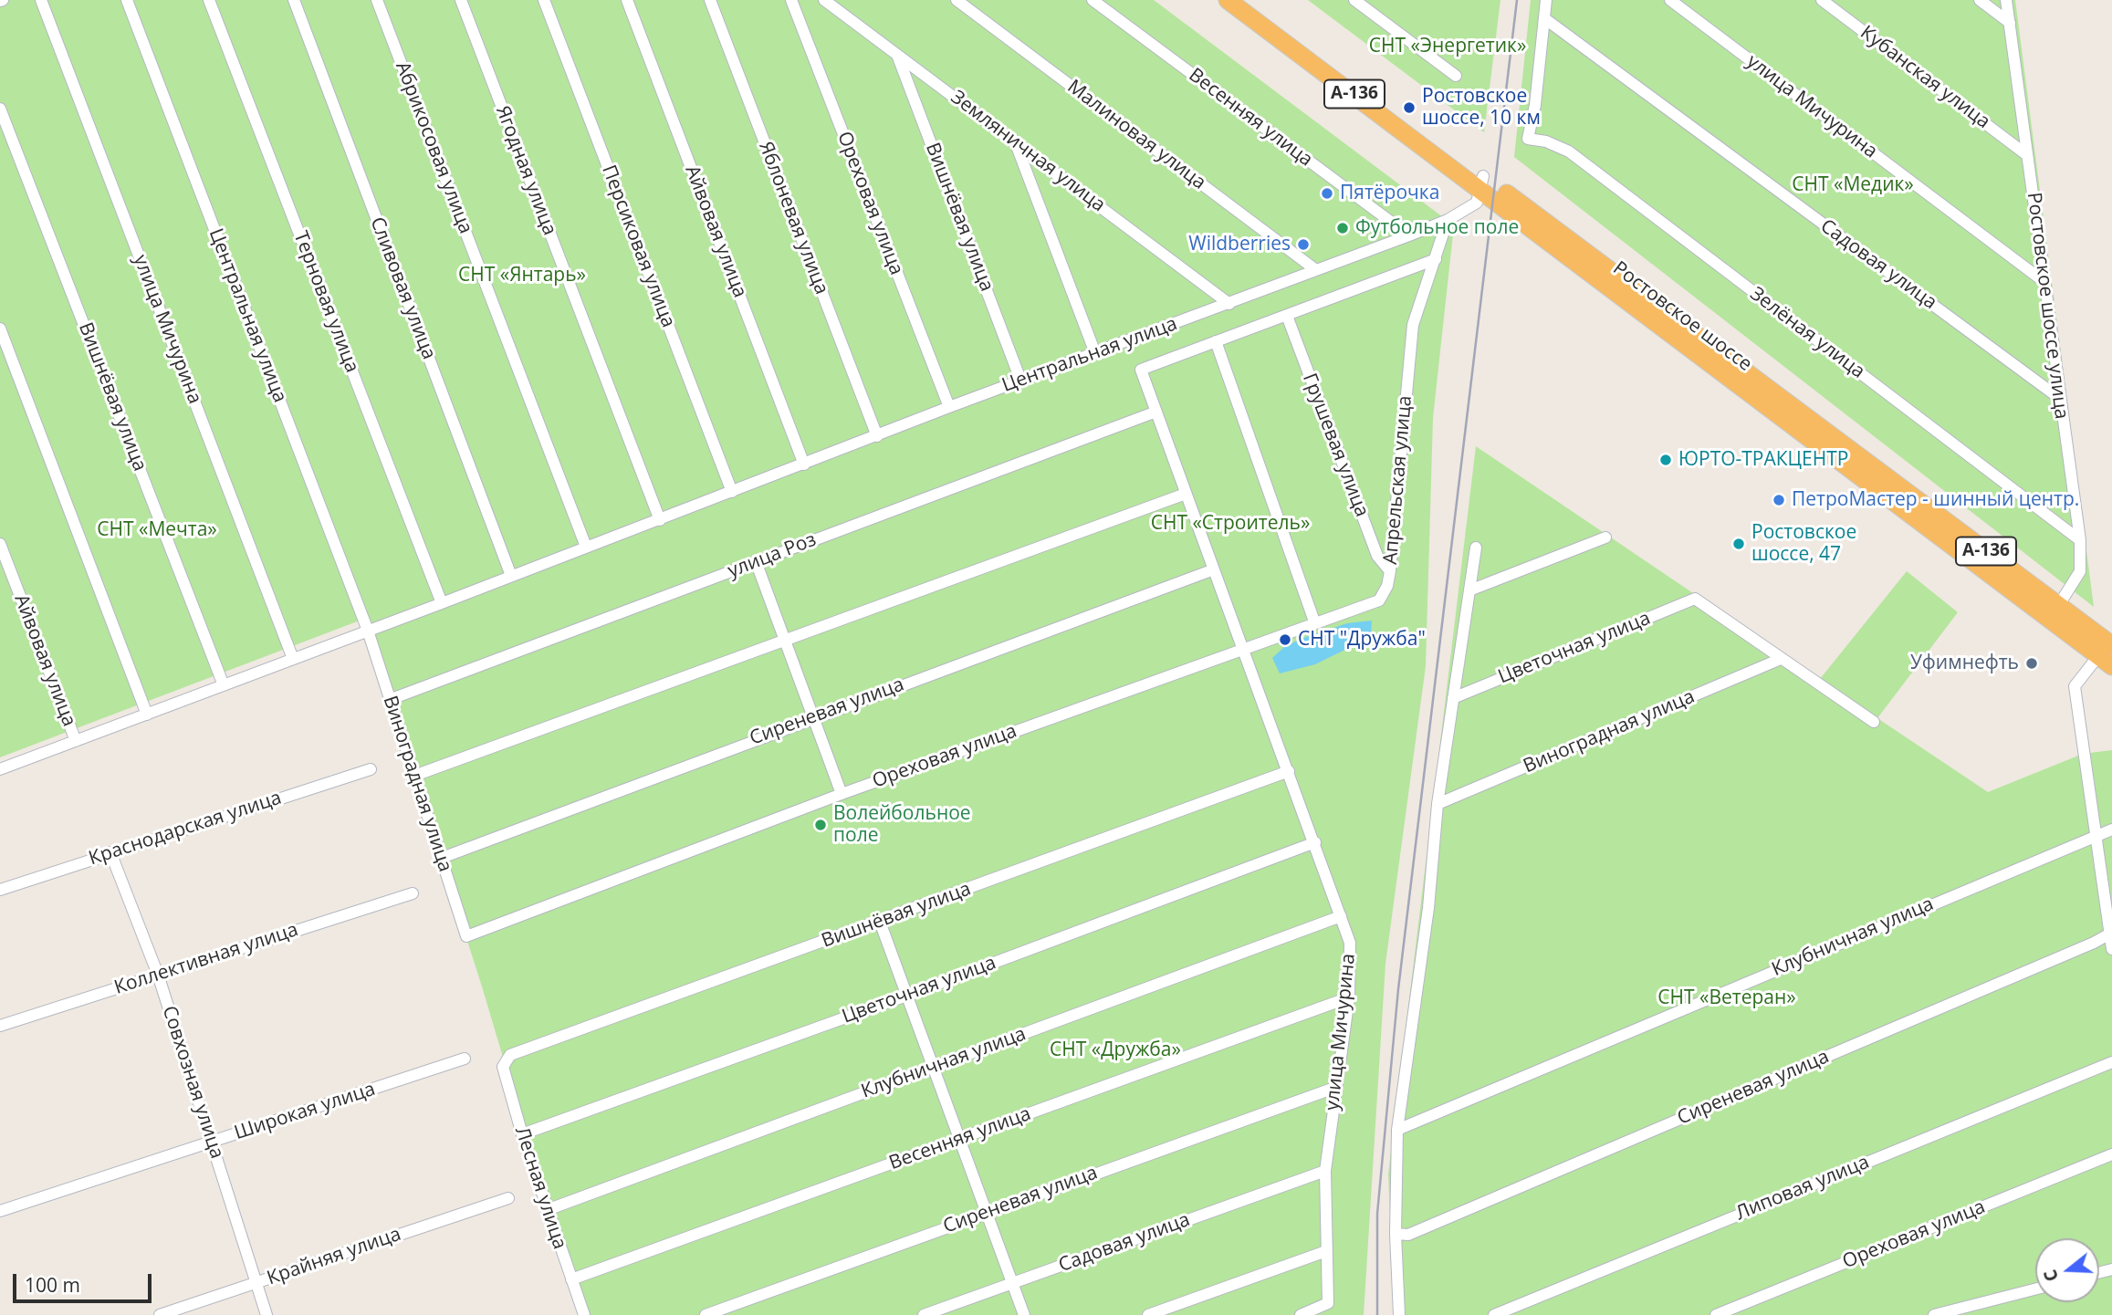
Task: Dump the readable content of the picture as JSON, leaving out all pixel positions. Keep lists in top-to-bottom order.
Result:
{
  "streets": {
    "highway": ["А-136", "Ростовское шоссе"],
    "street": [
      "Кубанская улица",
      "улица Мичурина",
      "Весенняя улица",
      "Малиновая улица",
      "Абрикосовая улица",
      "Земляничная улица",
      "Ягодная улица",
      "Ореховая улица",
      "Вишнёвая улица",
      "Яблоневая улица",
      "Айвовая улица",
      "Персиковая улица",
      "Садовая улица",
      "Сливовая улица",
      "Терновая улица",
      "Ростовское шоссе улица",
      "Центральная улица",
      "Зелёная улица",
      "Грушевая улица",
      "Апрельская улица",
      "улица Роз",
      "Цветочная улица",
      "Сиреневая улица",
      "Виноградная улица",
      "Краснодарская улица",
      "Клубничная улица",
      "Коллективная улица",
      "Совхозная улица",
      "Широкая улица",
      "Лесная улица",
      "Липовая улица",
      "Крайняя улица"
    ]
  },
  "crossings": [
    ["Кубанская улица", "Ростовское шоссе улица"],
    ["улица Мичурина", "Весенняя улица"],
    ["улица Мичурина", "Ореховая улица"],
    ["улица Мичурина", "Вишнёвая улица"],
    ["улица Мичурина", "Садовая улица"],
    ["улица Мичурина", "Ростовское шоссе улица"],
    ["улица Мичурина", "Центральная улица"],
    ["улица Мичурина", "Апрельская улица"],
    ["улица Мичурина", "улица Роз"],
    ["улица Мичурина", "Цветочная улица"],
    ["улица Мичурина", "Сиреневая улица"],
    ["улица Мичурина", "Клубничная улица"],
    ["Весенняя улица", "Центральная улица"],
    ["Весенняя улица", "Лесная улица"],
    ["Малиновая улица", "Центральная улица"],
    ["Абрикосовая улица", "Центральная улица"],
    ["Земляничная улица", "Вишнёвая улица"],
    ["Земляничная улица", "Центральная улица"],
    ["Ягодная улица", "Центральная улица"],
    ["Ореховая улица", "Центральная улица"],
    ["Ореховая улица", "Апрельская улица"],
    ["Ореховая улица", "Виноградная улица"],
    ["Вишнёвая улица", "Центральная улица"],
    ["Вишнёвая улица", "Лесная улица"],
    ["Яблоневая улица", "Центральная улица"],
    ["Айвовая улица", "Центральная улица"],
    ["Персиковая улица", "Центральная улица"],
    ["Садовая улица", "Ростовское шоссе улица"],
    ["Садовая улица", "Зелёная улица"],
    ["Сливовая улица", "Центральная улица"],
    ["Терновая улица", "Центральная улица"],
    ["Ростовское шоссе улица", "Ростовское шоссе"],
    ["Ростовское шоссе улица", "Зелёная улица"],
    ["Центральная улица", "Ростовское шоссе"],
    ["Центральная улица", "Апрельская улица"],
    ["Центральная улица", "Виноградная улица"],
    ["Грушевая улица", "Апрельская улица"],
    ["улица Роз", "Виноградная улица"],
    ["Цветочная улица", "Виноградная улица"],
    ["Цветочная улица", "Лесная улица"],
    ["Сиреневая улица", "Виноградная улица"],
    ["Краснодарская улица", "Совхозная улица"],
    ["Клубничная улица", "Лесная улица"],
    ["Коллективная улица", "Совхозная улица"],
    ["Совхозная улица", "Широкая улица"],
    ["Совхозная улица", "Крайняя улица"]
  ],
  "parks": [
    "СНТ «Энергетик»",
    "СНТ «Медик»",
    "СНТ «Янтарь»",
    "СНТ «Строитель»",
    "СНТ «Мечта»",
    "СНТ «Ветеран»",
    "СНТ «Дружба»"
  ],
  "places": [
    "Ростовское шоссе, 10 км",
    "Пятёрочка",
    "Футбольное поле",
    "Wildberries",
    "ЮРТО-ТРАКЦЕНТР",
    "ПетроМастер - шинный центр.",
    "Ростовское шоссе, 47",
    "СНТ \"Дружба\"",
    "Уфимнефть",
    "Волейбольное поле"
  ],
  "scale_bar": "100 m",
  "north": "left"
}
